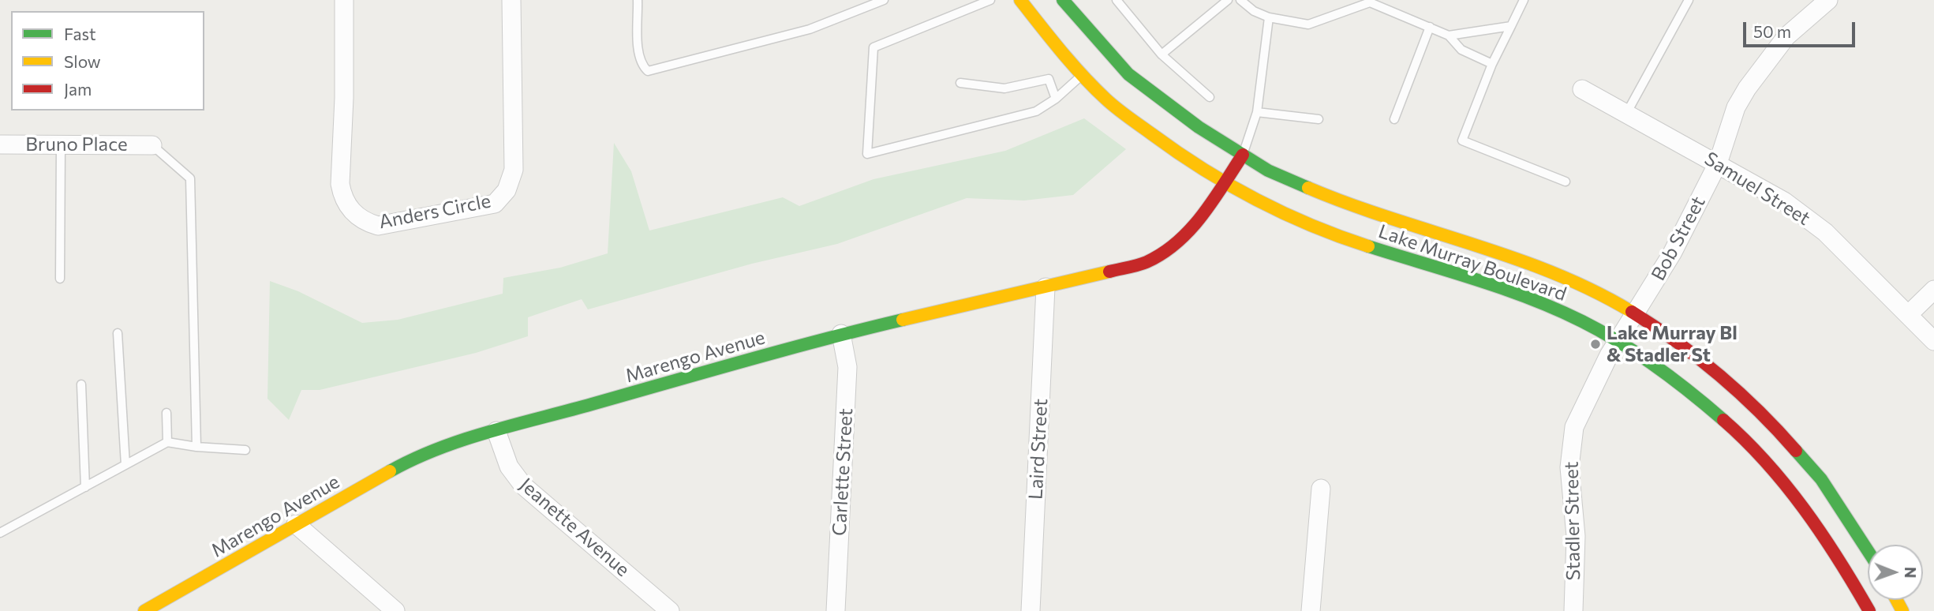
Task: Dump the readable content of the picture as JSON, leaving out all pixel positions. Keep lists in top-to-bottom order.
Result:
{
  "streets": {
    "main road": ["Lake Murray Boulevard", "Marengo Avenue"],
    "street": [
      "Bruno Place",
      "Samuel Street",
      "Anders Circle",
      "Bob Street",
      "Laird Street",
      "Carlette Street",
      "Stadler Street",
      "Jeanette Avenue"
    ]
  },
  "crossings": [
    ["Samuel Street", "Bob Street"],
    ["Bob Street", "Lake Murray Boulevard"],
    ["Bob Street", "Stadler Street"],
    ["Lake Murray Boulevard", "Marengo Avenue"],
    ["Lake Murray Boulevard", "Stadler Street"],
    ["Marengo Avenue", "Laird Street"],
    ["Marengo Avenue", "Carlette Street"],
    ["Marengo Avenue", "Jeanette Avenue"]
  ],
  "places": ["Lake Murray Bl & Stadler St"],
  "legend": ["Fast", "Slow", "Jam"],
  "scale_bar": "50 m",
  "north": "right"
}
